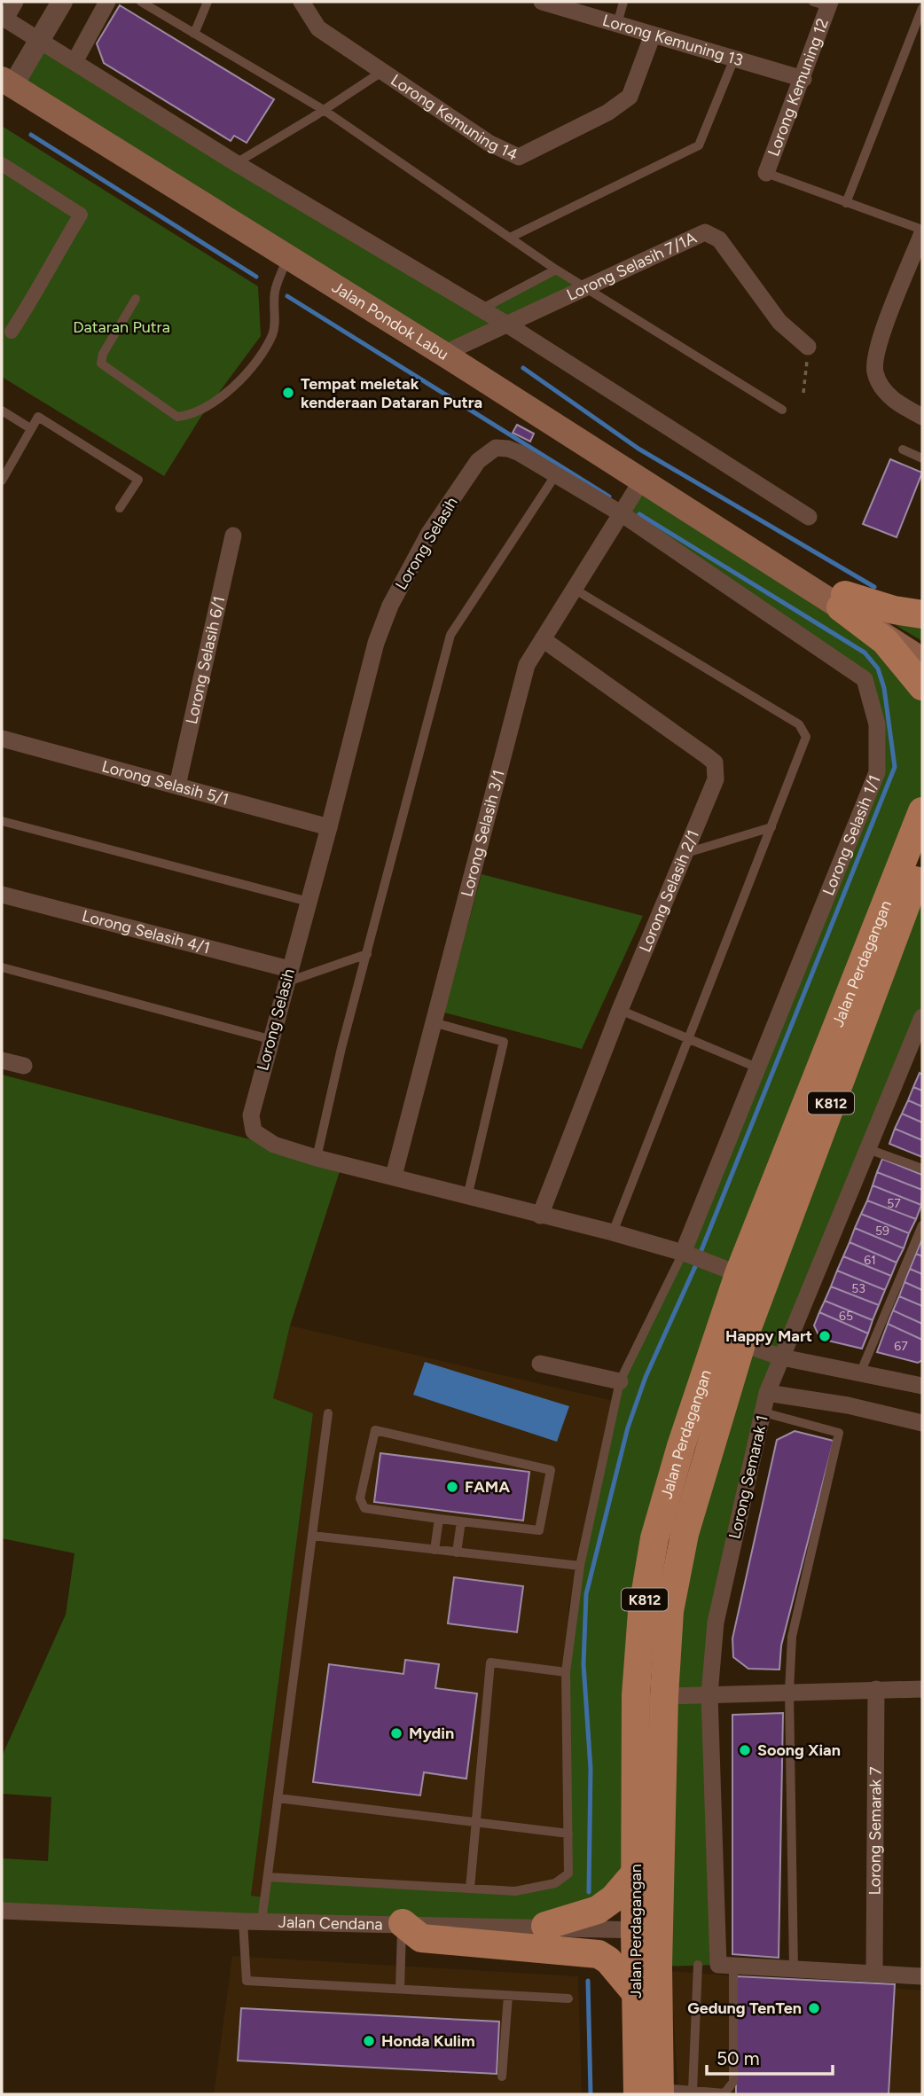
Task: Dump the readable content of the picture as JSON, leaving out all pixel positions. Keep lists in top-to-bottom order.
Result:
{
  "streets": {
    "main road": ["Jalan Pondok Labu", "Jalan Perdagangan", "K812"],
    "street": [
      "Lorong Kemuning 13",
      "Lorong Kemuning 12",
      "Lorong Kemuning 14",
      "Lorong Selasih 7/1A",
      "Lorong Selasih",
      "Lorong Selasih 6/1",
      "Lorong Selasih 5/1",
      "Lorong Selasih 3/1",
      "Lorong Selasih 1/1",
      "Lorong Selasih 2/1",
      "Lorong Selasih 4/1",
      "Lorong Semarak 1",
      "Lorong Semarak 7",
      "Jalan Cendana"
    ]
  },
  "crossings": [
    ["Lorong Kemuning 13", "Lorong Kemuning 12"],
    ["Lorong Kemuning 13", "Lorong Kemuning 14"],
    ["Lorong Selasih 7/1A", "Jalan Pondok Labu"],
    ["Jalan Pondok Labu", "Lorong Selasih 3/1"],
    ["Lorong Selasih", "Lorong Selasih 5/1"],
    ["Lorong Selasih", "Lorong Selasih 3/1"],
    ["Lorong Selasih", "Lorong Selasih 1/1"],
    ["Lorong Selasih", "Lorong Selasih 2/1"],
    ["Lorong Selasih", "Lorong Selasih 4/1"],
    ["Lorong Selasih", "Jalan Perdagangan"],
    ["Lorong Selasih 6/1", "Lorong Selasih 5/1"],
    ["Lorong Selasih 3/1", "Lorong Selasih 1/1"],
    ["Lorong Selasih 3/1", "Lorong Selasih 2/1"],
    ["Jalan Perdagangan", "Jalan Cendana"]
  ],
  "parks": ["Dataran Putra"],
  "places": [
    "Tempat meletak kenderaan Dataran Putra",
    "Happy Mart",
    "FAMA",
    "Mydin",
    "Soong Xian",
    "Gedung TenTen",
    "Honda Kulim"
  ],
  "house_numbers": [
    "57",
    "59",
    "61",
    "53",
    "65",
    "67"
  ],
  "scale_bar": "50 m"
}
